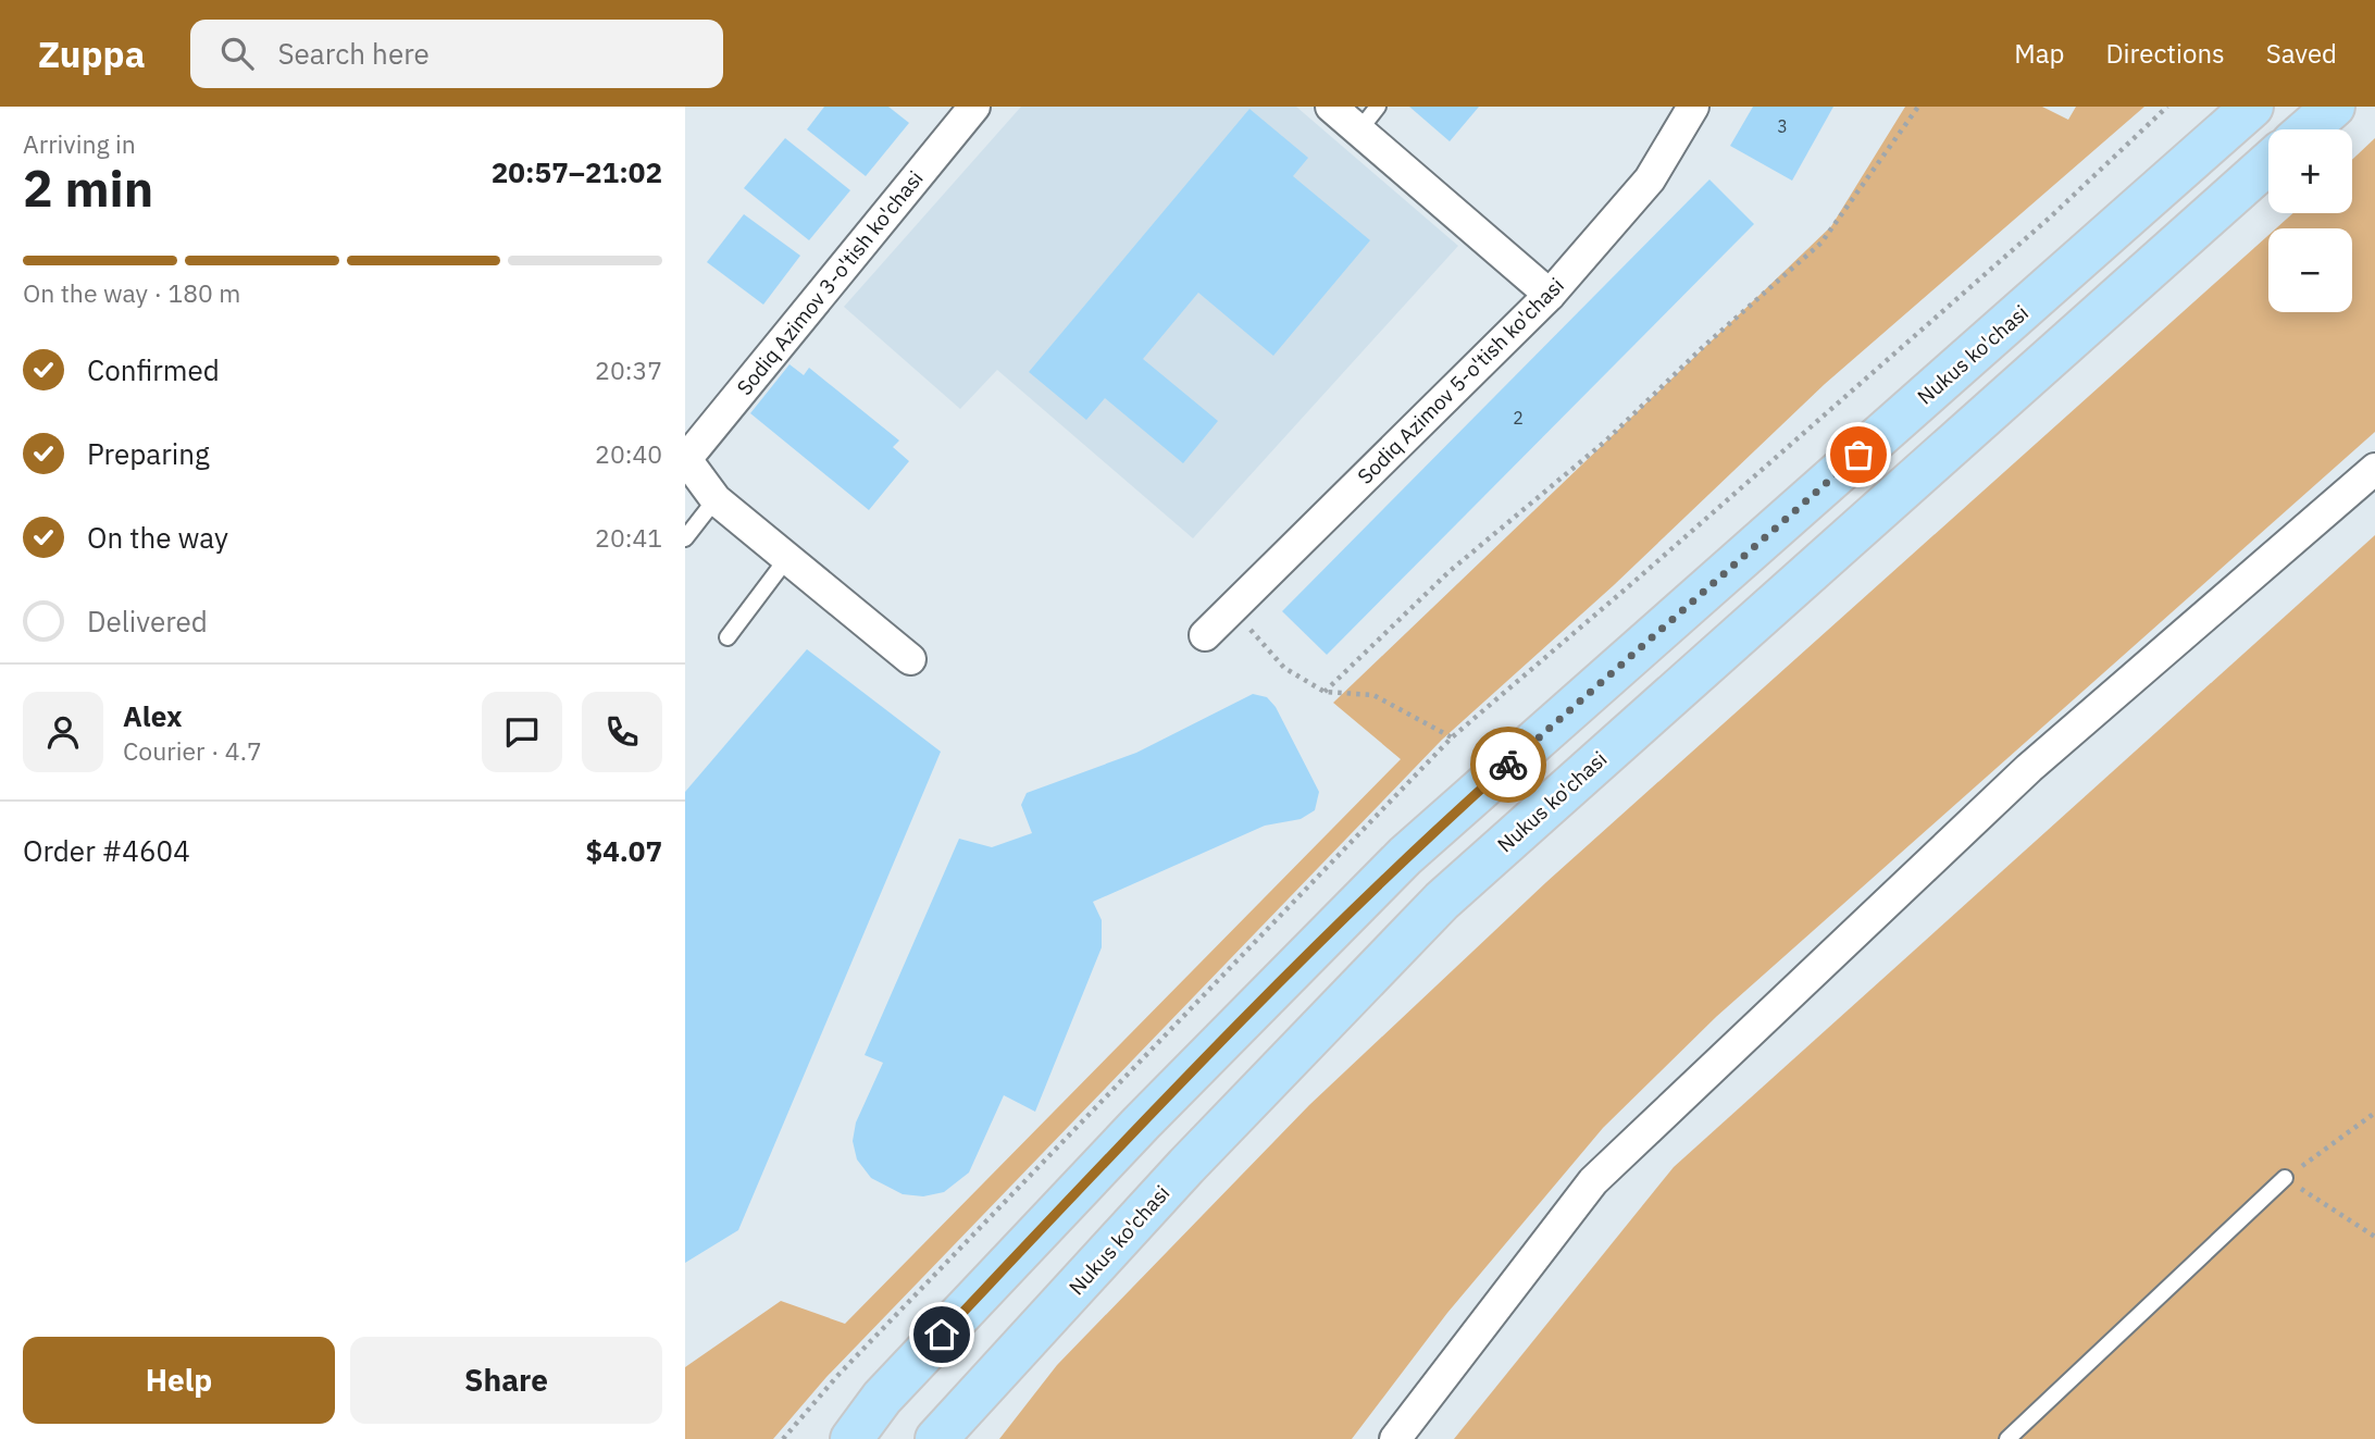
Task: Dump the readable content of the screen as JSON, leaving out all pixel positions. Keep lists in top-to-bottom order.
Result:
{
  "streets": {
    "main road": ["Nukus ko'chasi"],
    "street": ["Sodiq Azimov 3-o'tish ko'chasi", "Sodiq Azimov 5-o'tish ko'chasi"]
  },
  "house_numbers": ["3", "2"],
  "page": {
    "header": "Zuppa",
    "search": "Search here",
    "nav": ["Map", "Directions", "Saved"],
    "heading": ["2 min", "Arriving in", "20:57–21:02"],
    "panel": [
      "Alex",
      "Courier · 4.7",
      "Order #4604",
      "$4.07"
    ],
    "map_buttons": ["+", "−"],
    "bar": "On the way · 180 m",
    "list": [
      ["Confirmed", "20:37"],
      ["Preparing", "20:40"],
      ["On the way", "20:41"],
      "Delivered"
    ],
    "buttons": ["Help", "Share"]
  }
}
